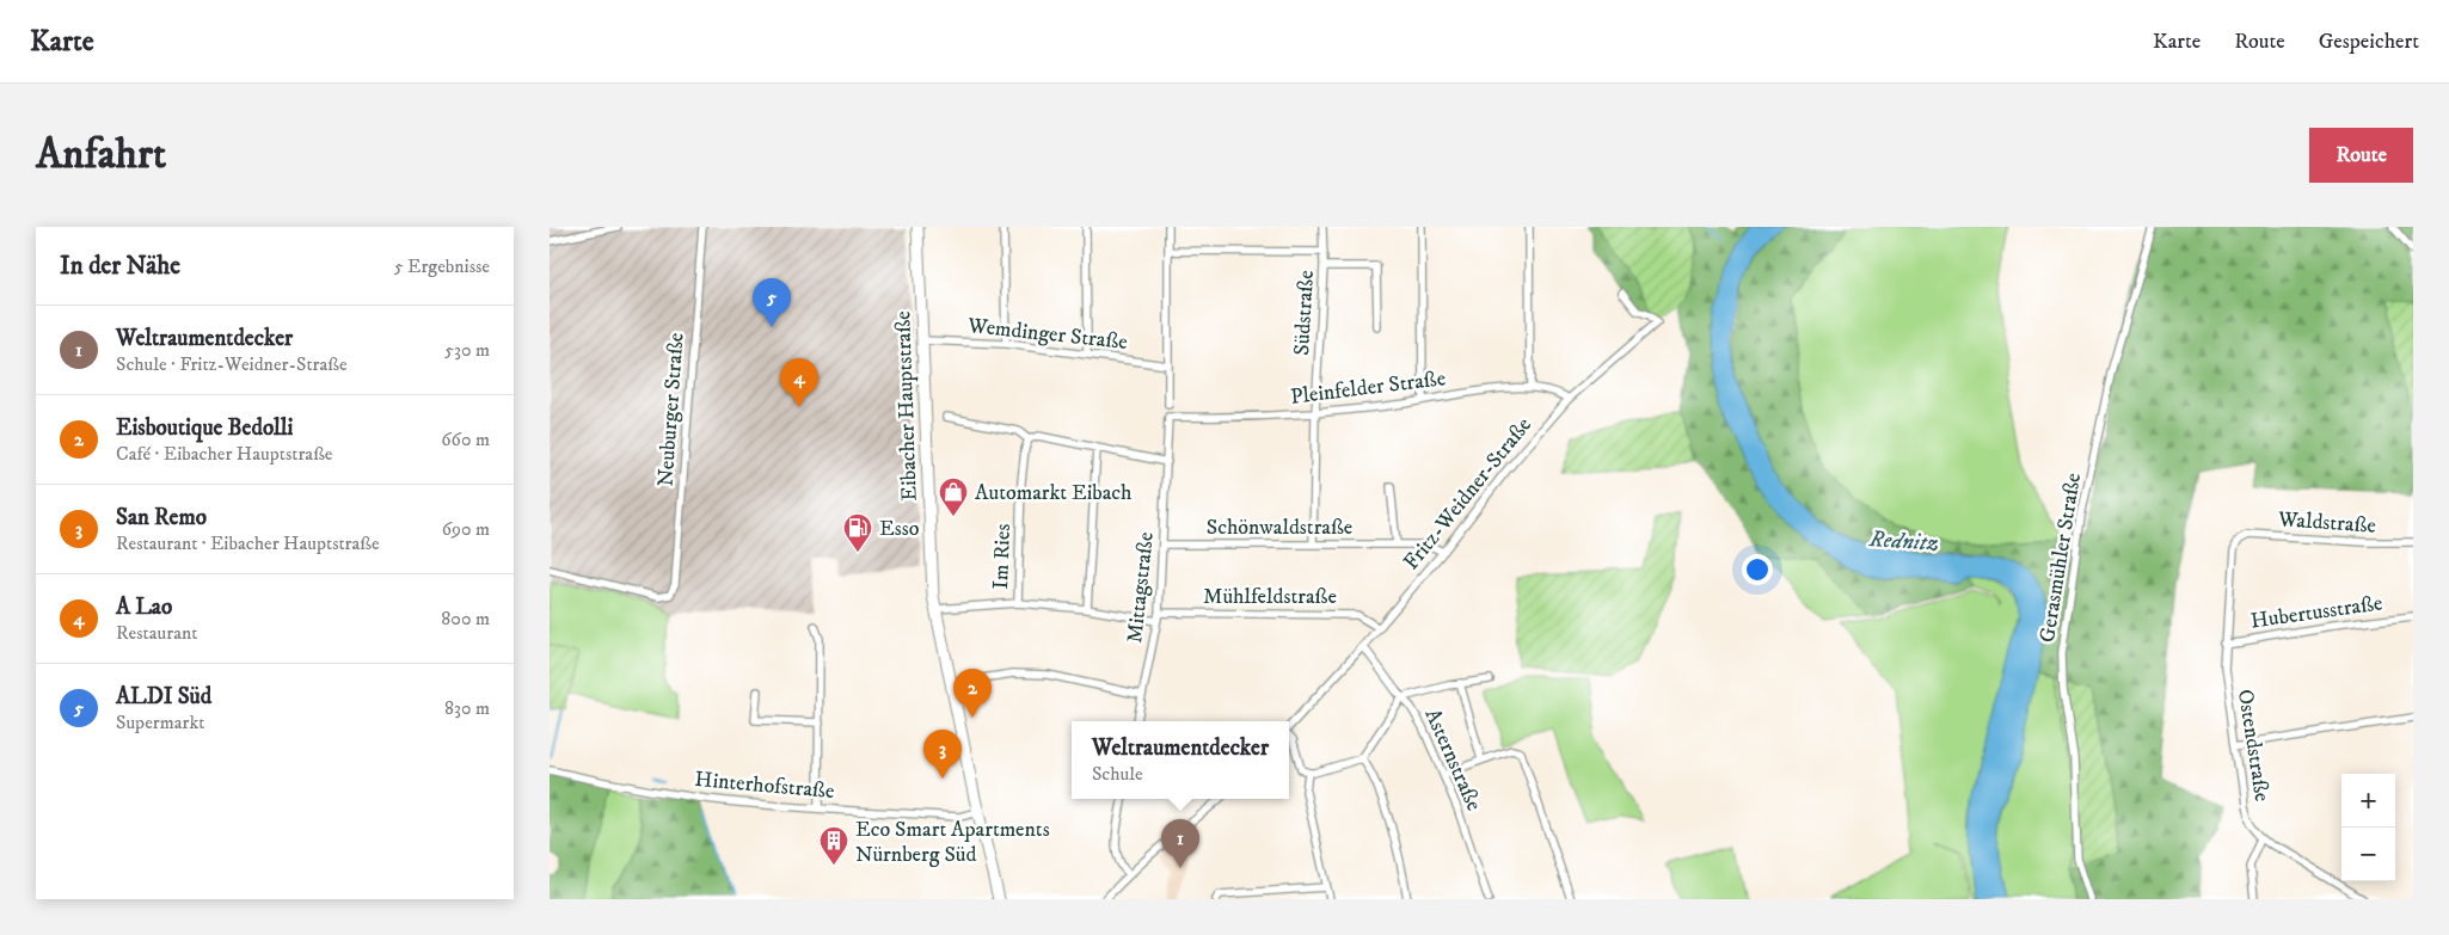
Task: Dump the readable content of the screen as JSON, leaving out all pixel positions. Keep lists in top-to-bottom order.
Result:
{
  "streets": {
    "main road": ["Eibacher Hauptstraße"],
    "street": [
      "Südstraße",
      "Wemdinger Straße",
      "Pleinfelder Straße",
      "Neuburger Straße",
      "Fritz-Weidner-Straße",
      "Waldstraße",
      "Schönwaldstraße",
      "Im Ries",
      "Gerasmühler Straße",
      "Mittagstraße",
      "Mühlfeldstraße",
      "Hubertusstraße",
      "Ostendstraße",
      "Asternstraße",
      "Hinterhofstraße"
    ]
  },
  "crossings": [
    ["Südstraße", "Pleinfelder Straße"],
    ["Südstraße", "Schönwaldstraße"],
    ["Wemdinger Straße", "Eibacher Hauptstraße"],
    ["Pleinfelder Straße", "Fritz-Weidner-Straße"],
    ["Pleinfelder Straße", "Mittagstraße"],
    ["Eibacher Hauptstraße", "Hinterhofstraße"],
    ["Fritz-Weidner-Straße", "Schönwaldstraße"],
    ["Fritz-Weidner-Straße", "Mühlfeldstraße"],
    ["Fritz-Weidner-Straße", "Asternstraße"],
    ["Waldstraße", "Ostendstraße"],
    ["Schönwaldstraße", "Mittagstraße"],
    ["Mittagstraße", "Mühlfeldstraße"],
    ["Hubertusstraße", "Ostendstraße"]
  ],
  "water": ["Rednitz"],
  "places": {
    "shop": ["Automarkt Eibach"],
    "fuel station": ["Esso"],
    "building": ["Eco Smart Apartments Nürnberg Süd"]
  },
  "page": {
    "header": "Karte",
    "nav": ["Karte", "Route", "Gespeichert"],
    "buttons": "Route",
    "title": "Anfahrt",
    "heading": ["In der Nähe", "5 Ergebnisse"],
    "pins": [
      "5",
      "4",
      "2",
      "3",
      "1"
    ],
    "list": [
      {
        "mark": "1",
        "name": "Weltraumentdecker",
        "note": "Schule · Fritz-Weidner-Straße",
        "value": "530 m"
      },
      {
        "mark": "2",
        "name": "Eisboutique Bedolli",
        "note": "Café · Eibacher Hauptstraße",
        "value": "660 m"
      },
      {
        "mark": "3",
        "name": "San Remo",
        "note": "Restaurant · Eibacher Hauptstraße",
        "value": "690 m"
      },
      {
        "mark": "4",
        "name": "A Lao",
        "note": "Restaurant",
        "value": "800 m"
      },
      {
        "mark": "5",
        "name": "ALDI Süd",
        "note": "Supermarkt",
        "value": "830 m"
      }
    ],
    "popup": ["Weltraumentdecker", "Schule"],
    "map_buttons": ["+", "−"]
  }
}
